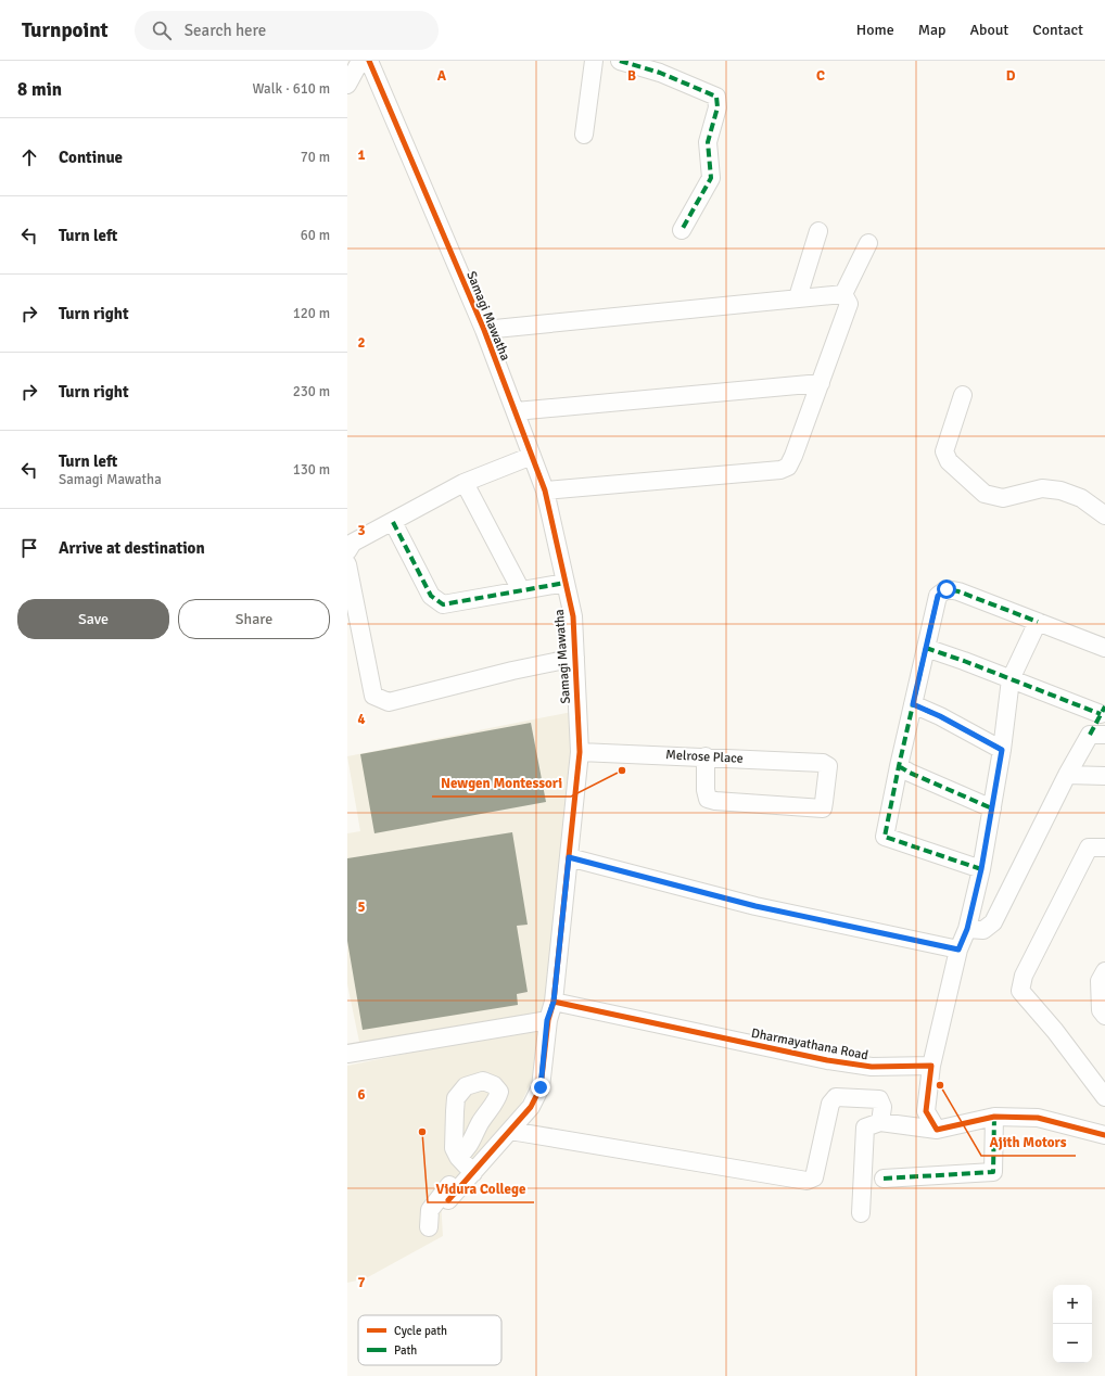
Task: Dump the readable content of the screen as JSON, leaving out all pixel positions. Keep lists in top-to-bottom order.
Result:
{
  "streets": {
    "street": ["Samagi Mawatha", "Melrose Place", "Dharmayathana Road"]
  },
  "crossings": [
    ["Samagi Mawatha", "Melrose Place"],
    ["Samagi Mawatha", "Dharmayathana Road"]
  ],
  "places": ["Newgen Montessori", "Ajith Motors", "Vidura College"],
  "legend": ["Cycle path", "Path"],
  "page": {
    "header": "Turnpoint",
    "search": "Search here",
    "nav": [
      "Home",
      "Map",
      "About",
      "Contact"
    ],
    "heading": ["8 min", "Walk · 610 m"],
    "list": [
      ["Continue", "70 m"],
      ["Turn left", "60 m"],
      ["Turn right", "120 m"],
      ["Turn right", "230 m"],
      ["Turn left", "Samagi Mawatha", "130 m"],
      "Arrive at destination"
    ],
    "buttons": ["Save", "Share"],
    "map_buttons": ["+", "−"]
  },
  "grid": {
    "columns": [
      "A",
      "B",
      "C",
      "D"
    ],
    "rows": [
      "1",
      "2",
      "3",
      "4",
      "5",
      "6",
      "7"
    ]
  }
}
